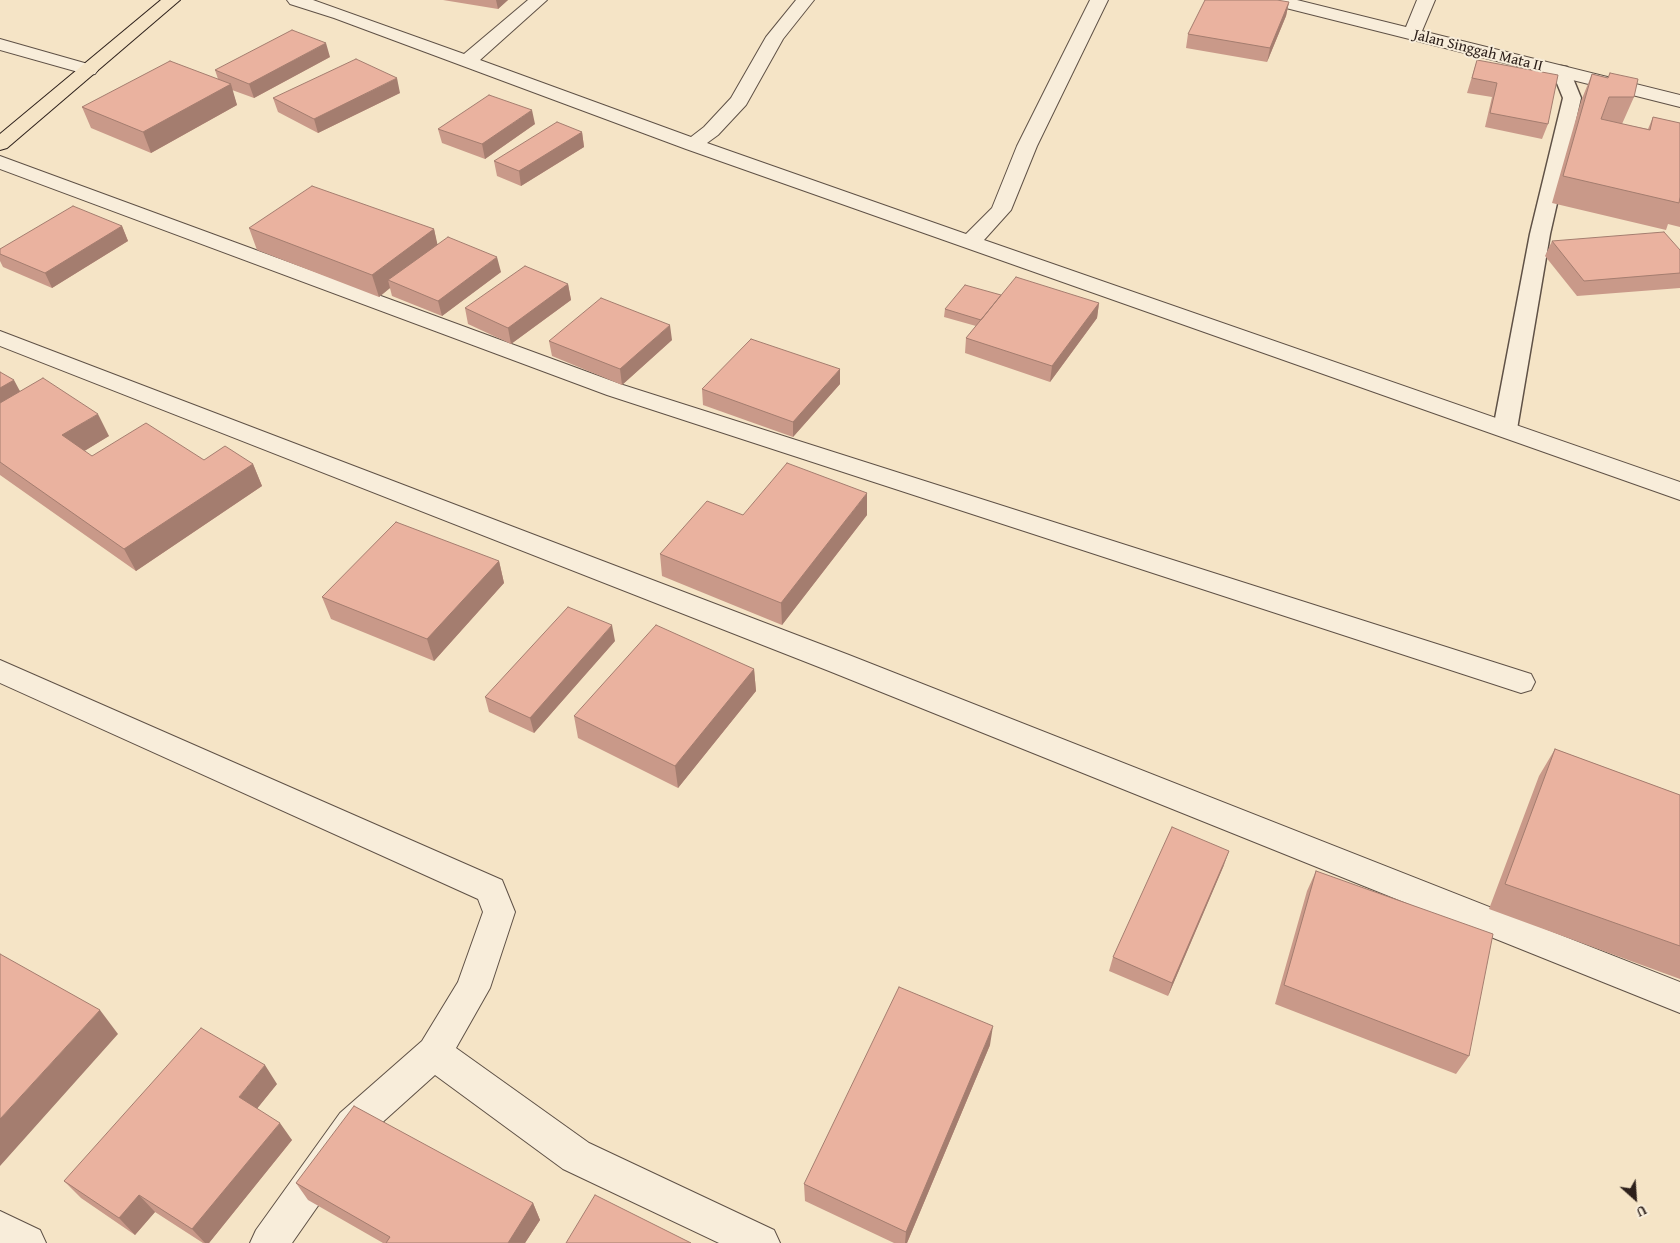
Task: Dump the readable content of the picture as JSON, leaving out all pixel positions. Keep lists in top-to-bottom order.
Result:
{
  "streets": {
    "street": ["Jalan Singgah Mata II"]
  },
  "north": "bottom right"
}
